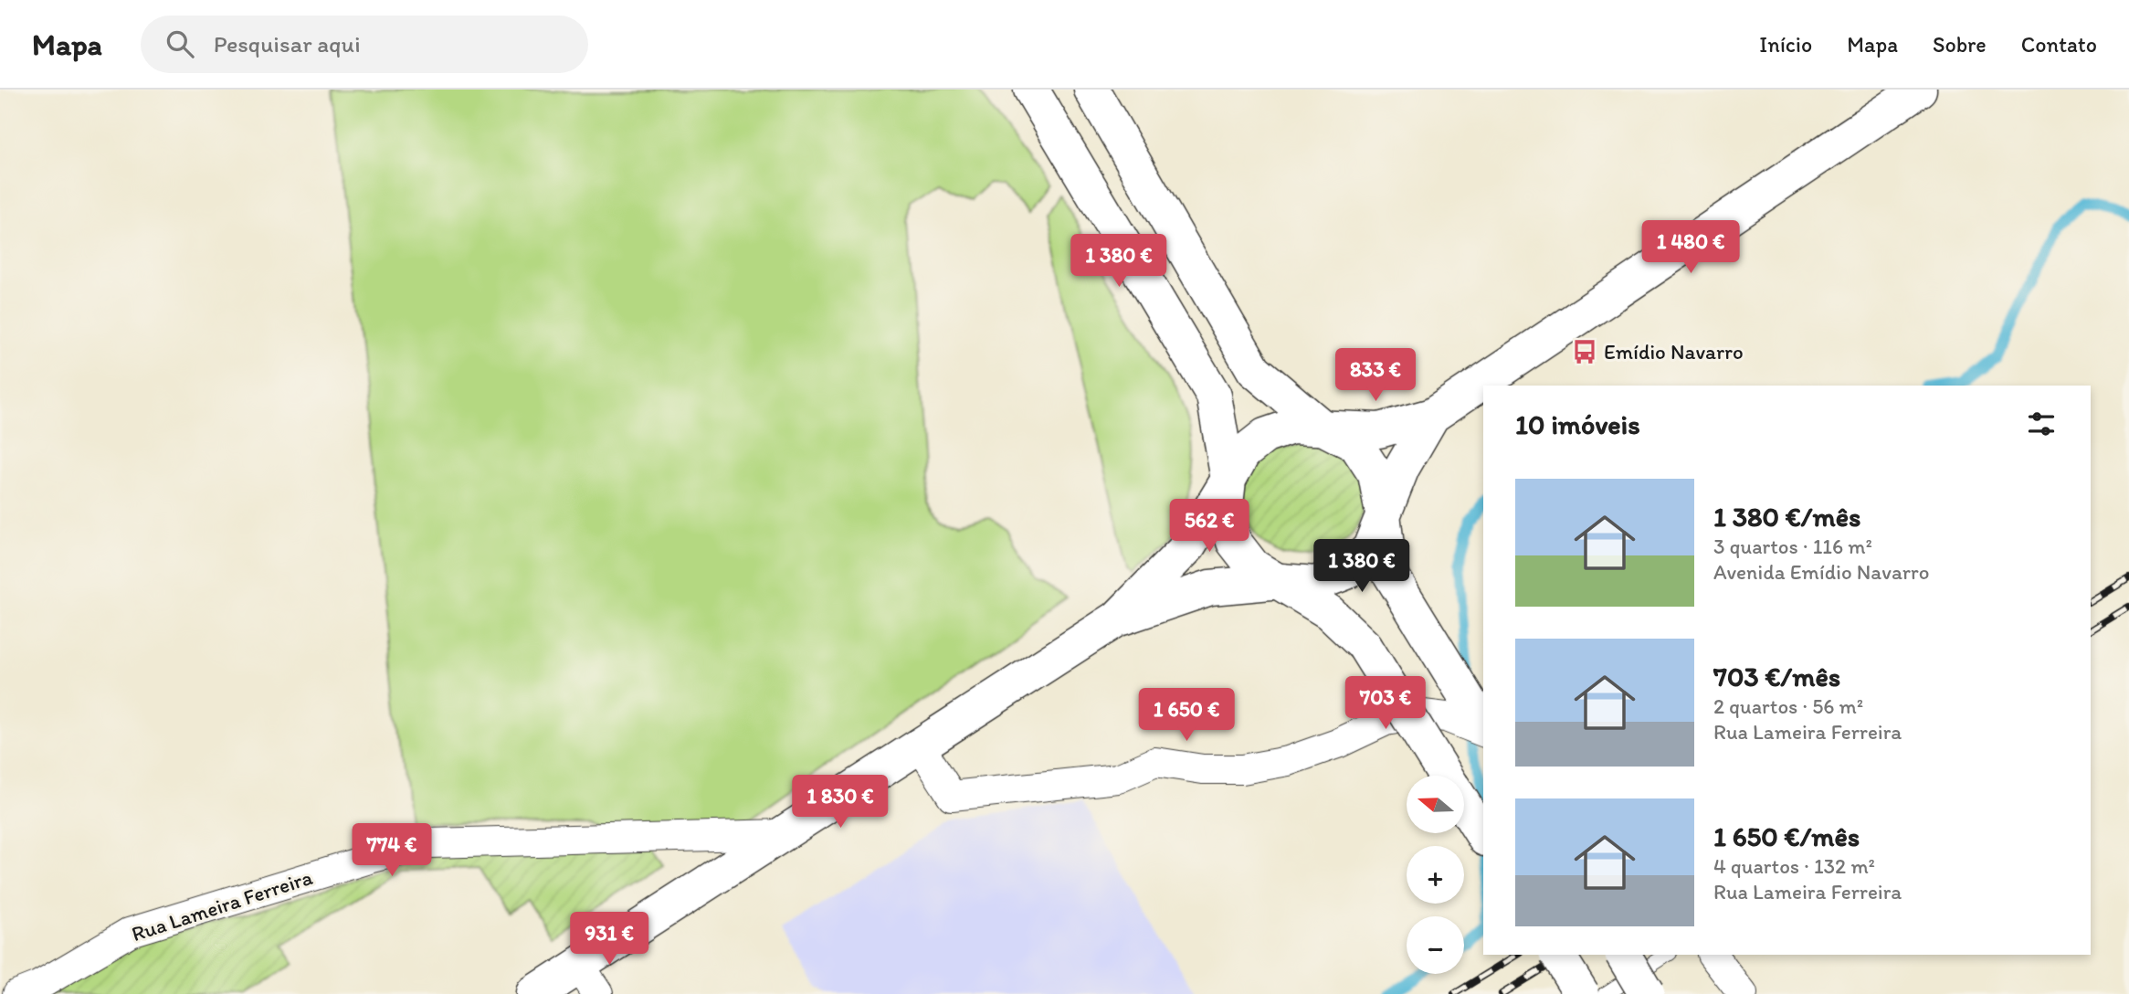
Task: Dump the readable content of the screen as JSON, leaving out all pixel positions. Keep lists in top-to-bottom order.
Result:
{
  "streets": {
    "street": ["Rua Lameira Ferreira"]
  },
  "places": {
    "bus stop": ["Emídio Navarro"]
  },
  "north": "left",
  "page": {
    "header": "Mapa",
    "search": "Pesquisar aqui",
    "nav": [
      "Início",
      "Mapa",
      "Sobre",
      "Contato"
    ],
    "price": [
      "1 480 €",
      "1 380 €",
      "833 €",
      "562 €",
      "1 380 €",
      "703 €",
      "1 650 €",
      "1 830 €",
      "774 €",
      "931 €"
    ],
    "heading": "10 imóveis",
    "list": [
      {
        "name": "1 380 €/mês",
        "note": "3 quartos · 116 m² · Avenida Emídio Navarro"
      },
      {
        "name": "703 €/mês",
        "note": "2 quartos · 56 m² · Rua Lameira Ferreira"
      },
      {
        "name": "1 650 €/mês",
        "note": "4 quartos · 132 m² · Rua Lameira Ferreira"
      }
    ],
    "map_buttons": ["+", "−"]
  }
}
